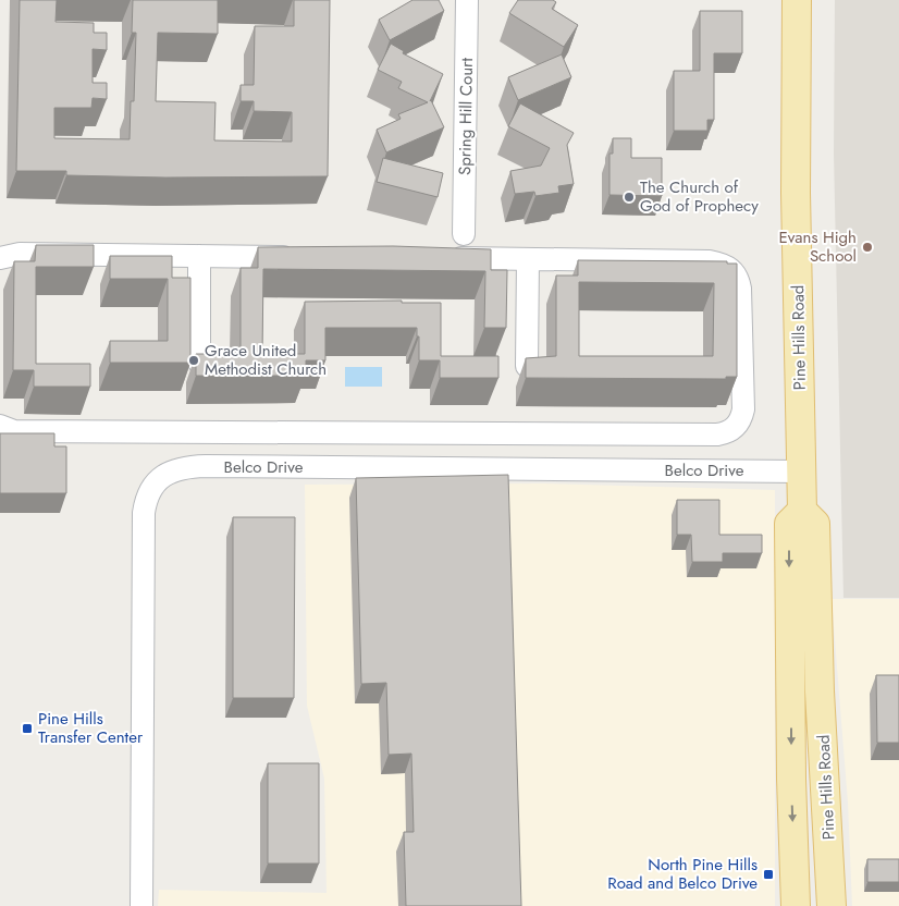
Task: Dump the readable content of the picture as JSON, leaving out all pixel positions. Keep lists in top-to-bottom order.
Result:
{
  "streets": {
    "main road": ["Pine Hills Road"],
    "street": ["Spring Hill Court", "Belco Drive"]
  },
  "crossings": [
    ["Pine Hills Road", "Belco Drive"]
  ],
  "places": {
    "other": ["The Church of God of Prophecy", "Evans High School", "Grace United Methodist Church"],
    "transit": ["Pine Hills Transfer Center", "North Pine Hills Road and Belco Drive"]
  }
}
